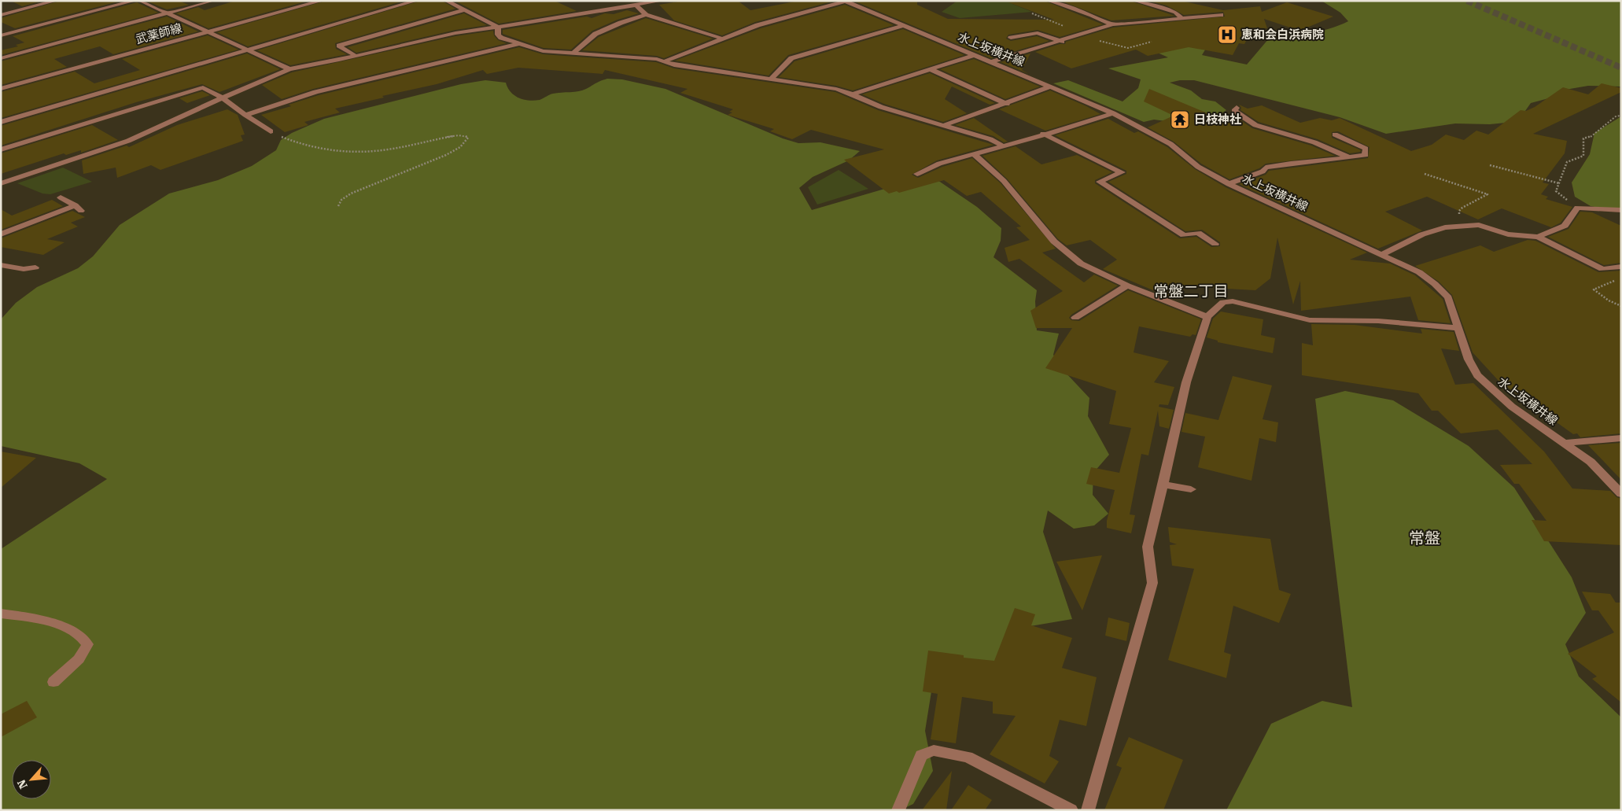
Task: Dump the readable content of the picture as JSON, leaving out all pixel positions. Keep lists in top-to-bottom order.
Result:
{
  "streets": {
    "street": ["武薬師線", "水上坂横井線"]
  },
  "districts": ["常盤二丁目", "常盤"],
  "places": {
    "hospital": ["恵和会白浜病院"],
    "temple": ["日枝神社"]
  },
  "north": "bottom left"
}
